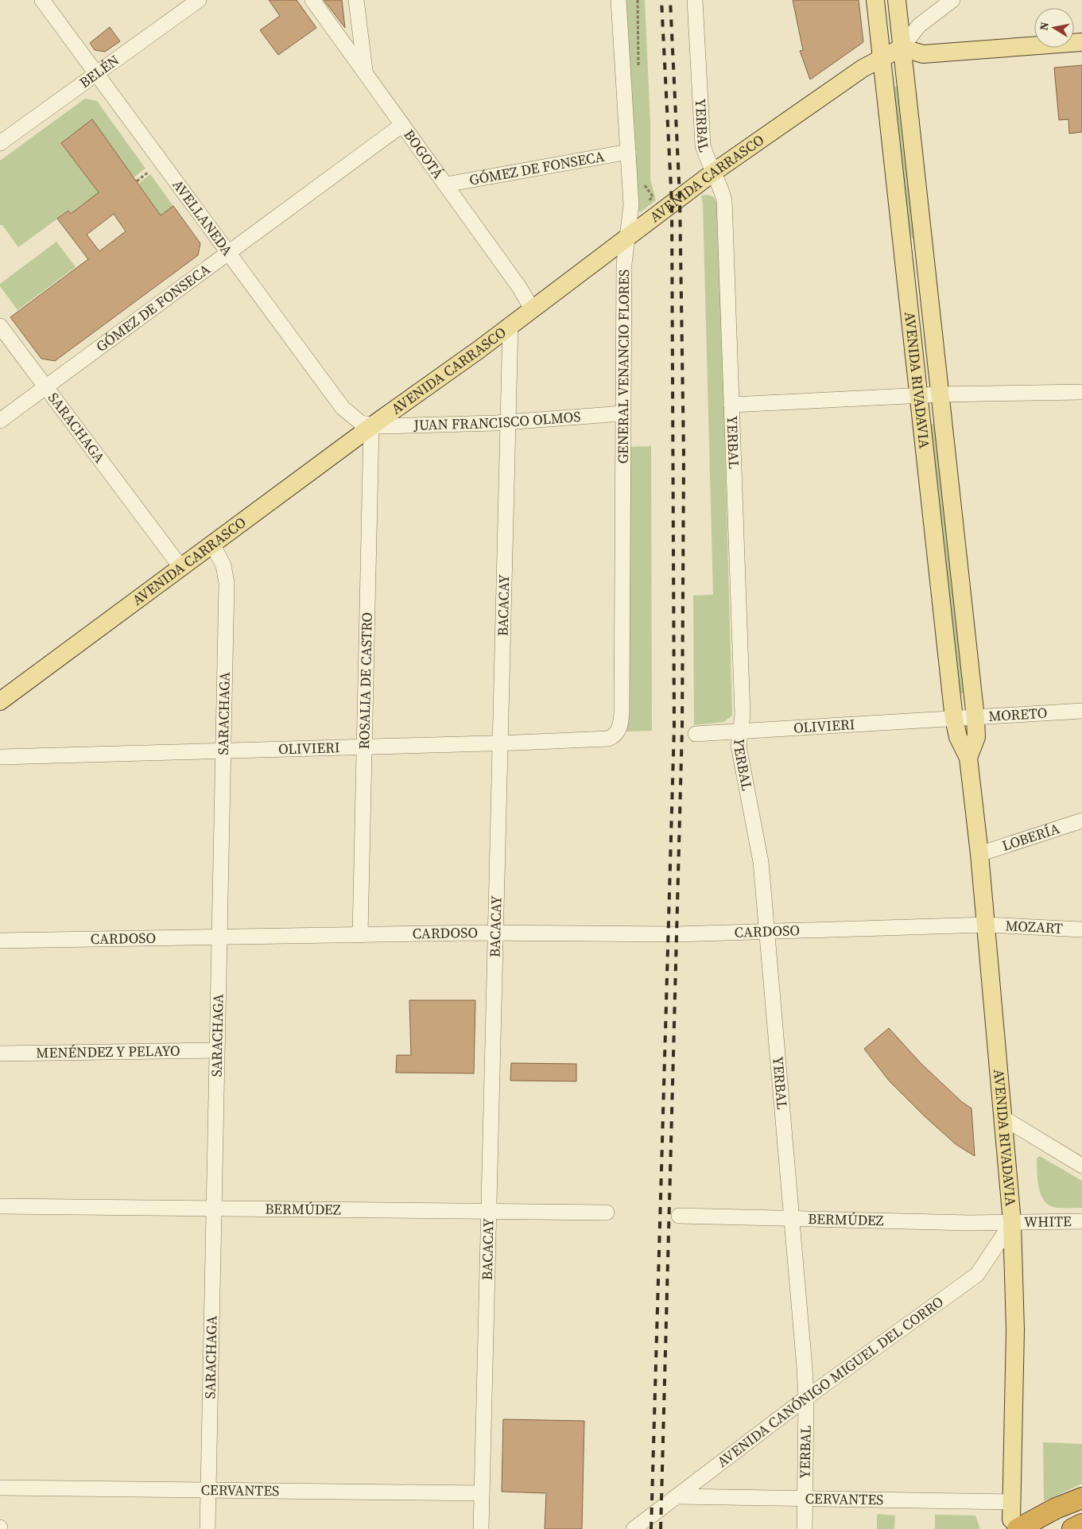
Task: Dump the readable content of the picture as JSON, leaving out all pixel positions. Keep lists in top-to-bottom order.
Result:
{
  "streets": {
    "main road": ["AVENIDA CARRASCO", "AVENIDA RIVADAVIA"],
    "street": [
      "BELÉN",
      "YERBAL",
      "BOGOTÁ",
      "GÓMEZ DE FONSECA",
      "AVELLANEDA",
      "GENERAL VENANCIO FLORES",
      "JUAN FRANCISCO OLMOS",
      "SARACHAGA",
      "BACACAY",
      "ROSALIA DE CASTRO",
      "MORETO",
      "OLIVIERI",
      "LOBERÍA",
      "MOZART",
      "CARDOSO",
      "MENÉNDEZ Y PELAYO",
      "BERMÚDEZ",
      "WHITE",
      "AVENIDA CANÓNIGO MIGUEL DEL CORRO",
      "CERVANTES"
    ]
  },
  "crossings": [
    ["BELÉN", "AVELLANEDA"],
    ["YERBAL", "AVENIDA CARRASCO"],
    ["YERBAL", "OLIVIERI"],
    ["YERBAL", "CARDOSO"],
    ["YERBAL", "BERMÚDEZ"],
    ["YERBAL", "AVENIDA CANÓNIGO MIGUEL DEL CORRO"],
    ["YERBAL", "CERVANTES"],
    ["BOGOTÁ", "GÓMEZ DE FONSECA"],
    ["BOGOTÁ", "AVENIDA CARRASCO"],
    ["GÓMEZ DE FONSECA", "AVELLANEDA"],
    ["GÓMEZ DE FONSECA", "GENERAL VENANCIO FLORES"],
    ["GÓMEZ DE FONSECA", "SARACHAGA"],
    ["AVENIDA CARRASCO", "AVELLANEDA"],
    ["AVENIDA CARRASCO", "GENERAL VENANCIO FLORES"],
    ["AVENIDA CARRASCO", "AVENIDA RIVADAVIA"],
    ["AVENIDA CARRASCO", "JUAN FRANCISCO OLMOS"],
    ["AVENIDA CARRASCO", "SARACHAGA"],
    ["AVENIDA CARRASCO", "BACACAY"],
    ["AVENIDA CARRASCO", "ROSALIA DE CASTRO"],
    ["AVELLANEDA", "JUAN FRANCISCO OLMOS"],
    ["AVELLANEDA", "ROSALIA DE CASTRO"],
    ["GENERAL VENANCIO FLORES", "JUAN FRANCISCO OLMOS"],
    ["GENERAL VENANCIO FLORES", "OLIVIERI"],
    ["AVENIDA RIVADAVIA", "MORETO"],
    ["AVENIDA RIVADAVIA", "OLIVIERI"],
    ["AVENIDA RIVADAVIA", "LOBERÍA"],
    ["AVENIDA RIVADAVIA", "MOZART"],
    ["AVENIDA RIVADAVIA", "CARDOSO"],
    ["AVENIDA RIVADAVIA", "BERMÚDEZ"],
    ["AVENIDA RIVADAVIA", "WHITE"],
    ["AVENIDA RIVADAVIA", "AVENIDA CANÓNIGO MIGUEL DEL CORRO"],
    ["AVENIDA RIVADAVIA", "CERVANTES"],
    ["JUAN FRANCISCO OLMOS", "BACACAY"],
    ["JUAN FRANCISCO OLMOS", "ROSALIA DE CASTRO"],
    ["SARACHAGA", "OLIVIERI"],
    ["SARACHAGA", "CARDOSO"],
    ["SARACHAGA", "MENÉNDEZ Y PELAYO"],
    ["SARACHAGA", "BERMÚDEZ"],
    ["SARACHAGA", "CERVANTES"],
    ["BACACAY", "OLIVIERI"],
    ["BACACAY", "CARDOSO"],
    ["BACACAY", "BERMÚDEZ"],
    ["BACACAY", "CERVANTES"],
    ["ROSALIA DE CASTRO", "OLIVIERI"],
    ["ROSALIA DE CASTRO", "CARDOSO"],
    ["MORETO", "OLIVIERI"],
    ["MOZART", "CARDOSO"],
    ["BERMÚDEZ", "WHITE"],
    ["BERMÚDEZ", "AVENIDA CANÓNIGO MIGUEL DEL CORRO"],
    ["WHITE", "AVENIDA CANÓNIGO MIGUEL DEL CORRO"],
    ["AVENIDA CANÓNIGO MIGUEL DEL CORRO", "CERVANTES"]
  ],
  "north": "left"
}
